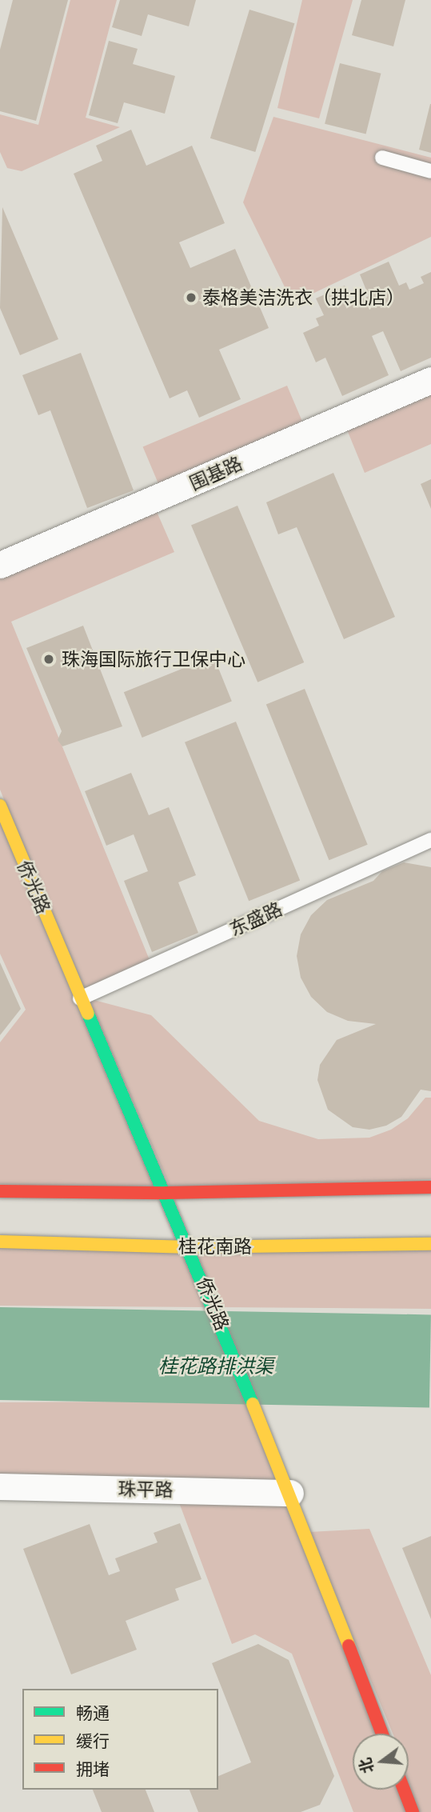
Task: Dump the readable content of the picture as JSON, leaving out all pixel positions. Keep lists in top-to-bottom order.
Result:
{
  "streets": {
    "street": [
      "围基路",
      "侨光路",
      "桂花南路",
      "珠平路"
    ],
    "lane": ["东盛路"]
  },
  "crossings": [
    ["侨光路", "东盛路"],
    ["侨光路", "桂花南路"],
    ["侨光路", "珠平路"]
  ],
  "water": ["桂花路排洪渠"],
  "places": ["泰格美洁洗衣（拱北店）", "珠海国际旅行卫保中心"],
  "legend": ["畅通", "缓行", "拥堵"],
  "north": "left"
}
